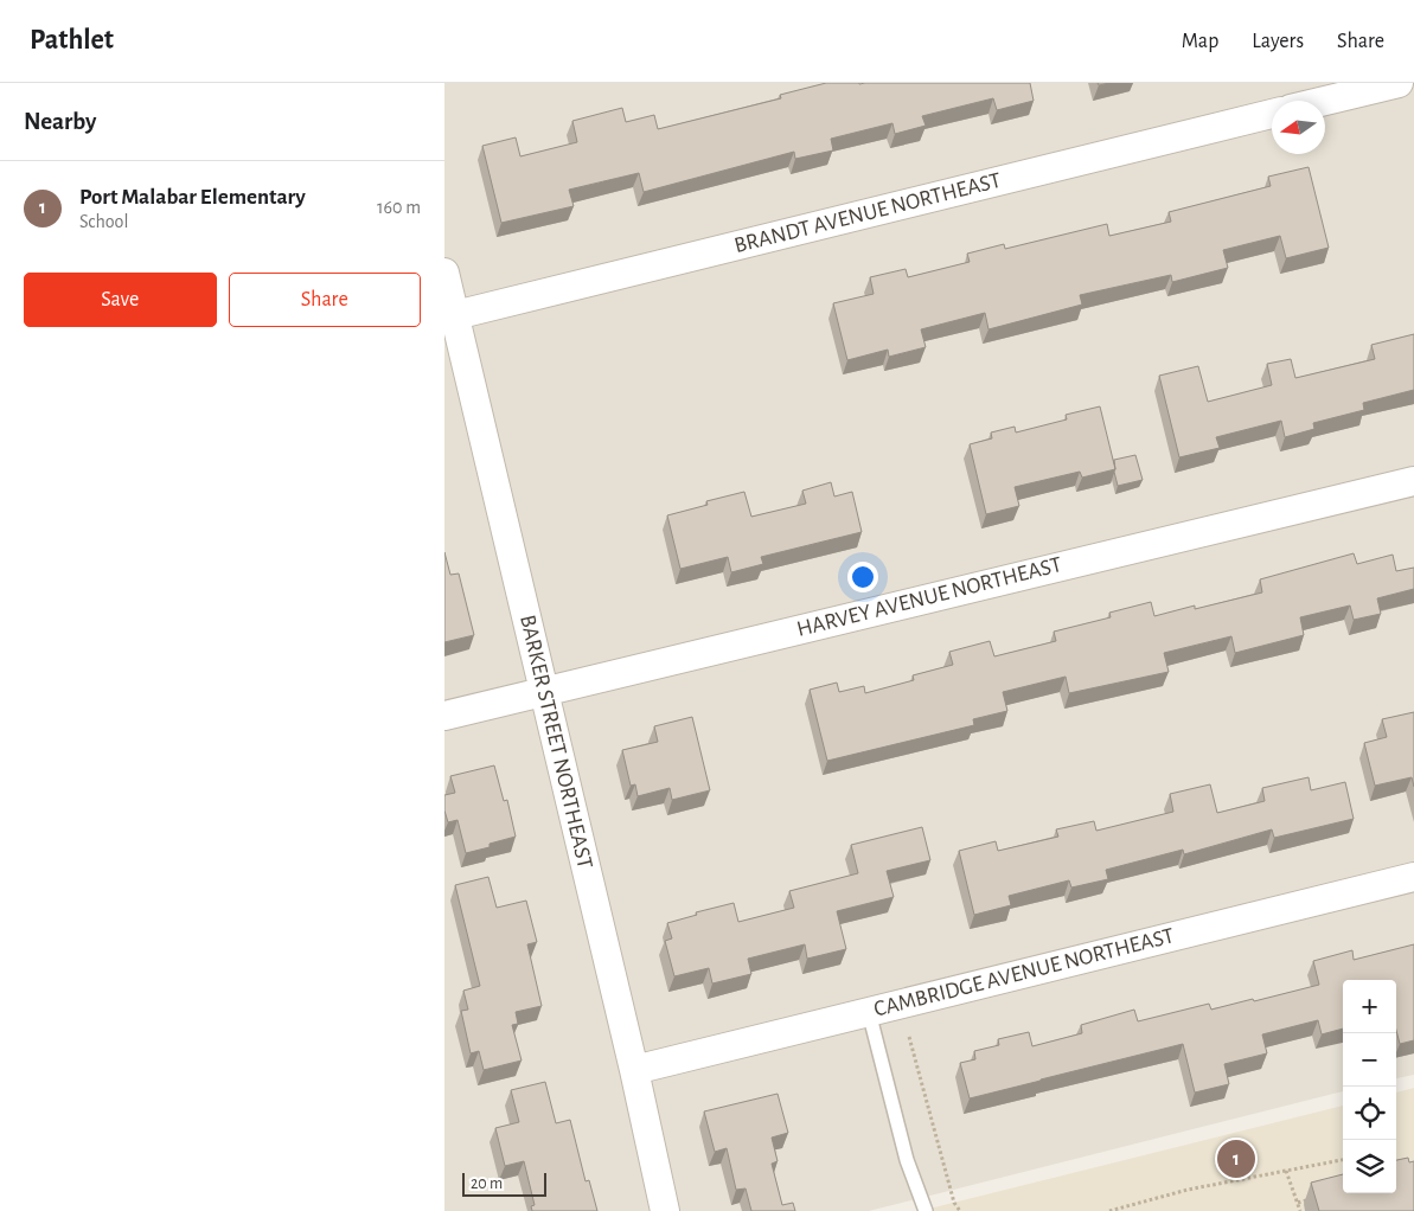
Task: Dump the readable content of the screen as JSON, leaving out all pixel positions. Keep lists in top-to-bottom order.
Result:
{
  "streets": {
    "street": [
      "BRANDT AVENUE NORTHEAST",
      "HARVEY AVENUE NORTHEAST",
      "BARKER STREET NORTHEAST",
      "CAMBRIDGE AVENUE NORTHEAST"
    ]
  },
  "crossings": [
    ["BRANDT AVENUE NORTHEAST", "BARKER STREET NORTHEAST"],
    ["HARVEY AVENUE NORTHEAST", "BARKER STREET NORTHEAST"],
    ["BARKER STREET NORTHEAST", "CAMBRIDGE AVENUE NORTHEAST"]
  ],
  "scale_bar": "20 m",
  "north": "left",
  "page": {
    "header": "Pathlet",
    "nav": ["Map", "Layers", "Share"],
    "heading": "Nearby",
    "list": [
      {
        "mark": "1",
        "name": "Port Malabar Elementary",
        "note": "School",
        "value": "160 m"
      }
    ],
    "buttons": ["Save", "Share"],
    "map_buttons": ["+", "−"],
    "pins": "1",
    "scale": "20 m"
  }
}
